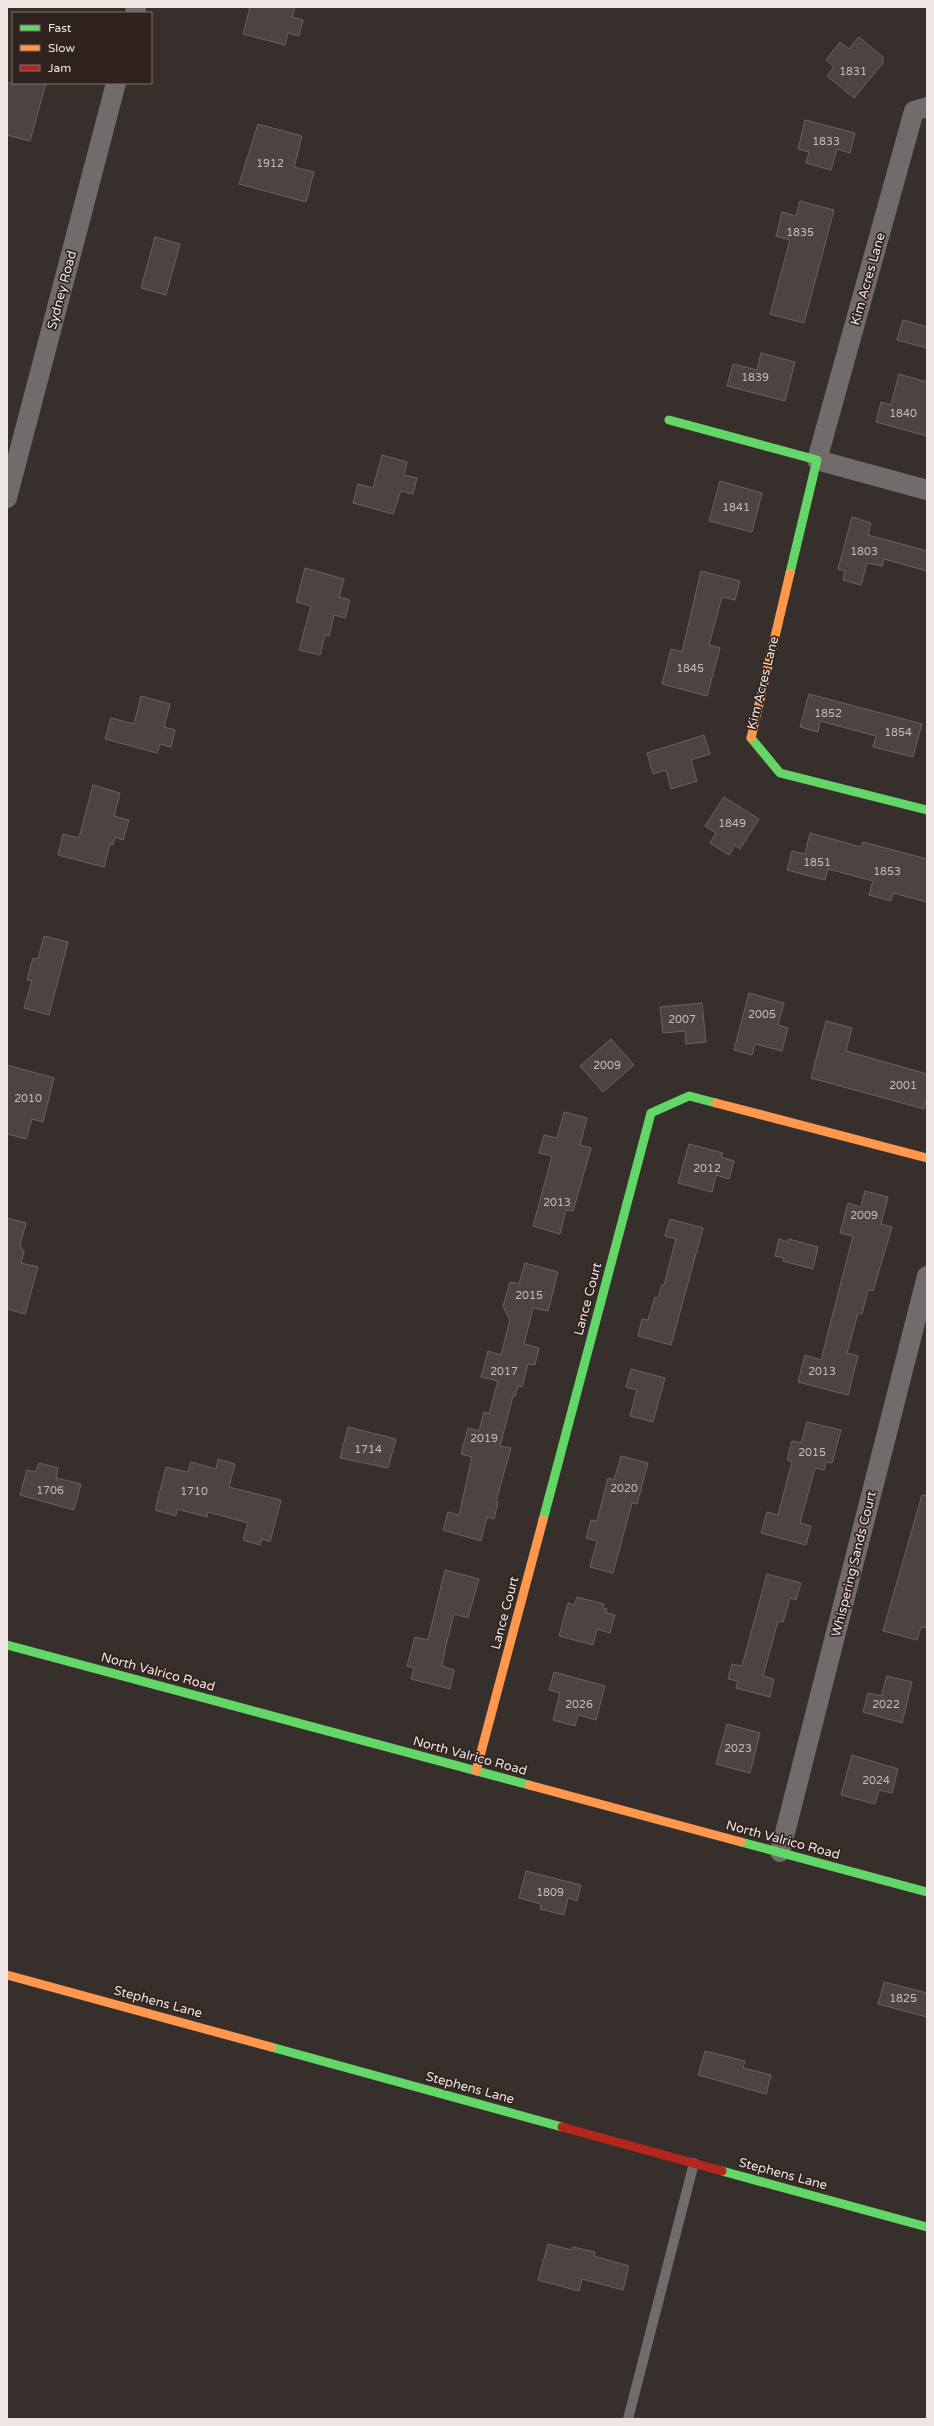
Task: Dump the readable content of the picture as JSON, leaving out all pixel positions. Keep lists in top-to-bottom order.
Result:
{
  "streets": {
    "street": [
      "Kim Acres Lane",
      "Sydney Road",
      "Lance Court",
      "Whispering Sands Court",
      "North Valrico Road",
      "Stephens Lane"
    ]
  },
  "crossings": [
    ["Lance Court", "North Valrico Road"],
    ["Whispering Sands Court", "North Valrico Road"]
  ],
  "house_numbers": [
    "1831",
    "1833",
    "1912",
    "1835",
    "1839",
    "1840",
    "1841",
    "1803",
    "1845",
    "1852",
    "1854",
    "1849",
    "1851",
    "1853",
    "2005",
    "2007",
    "2009",
    "2001",
    "2010",
    "2012",
    "2013",
    "2009",
    "2015",
    "2017",
    "2013",
    "2019",
    "1714",
    "2015",
    "2020",
    "1706",
    "1710",
    "2026",
    "2022",
    "2023",
    "2024",
    "1809",
    "1825"
  ],
  "legend": ["Fast", "Slow", "Jam"]
}
